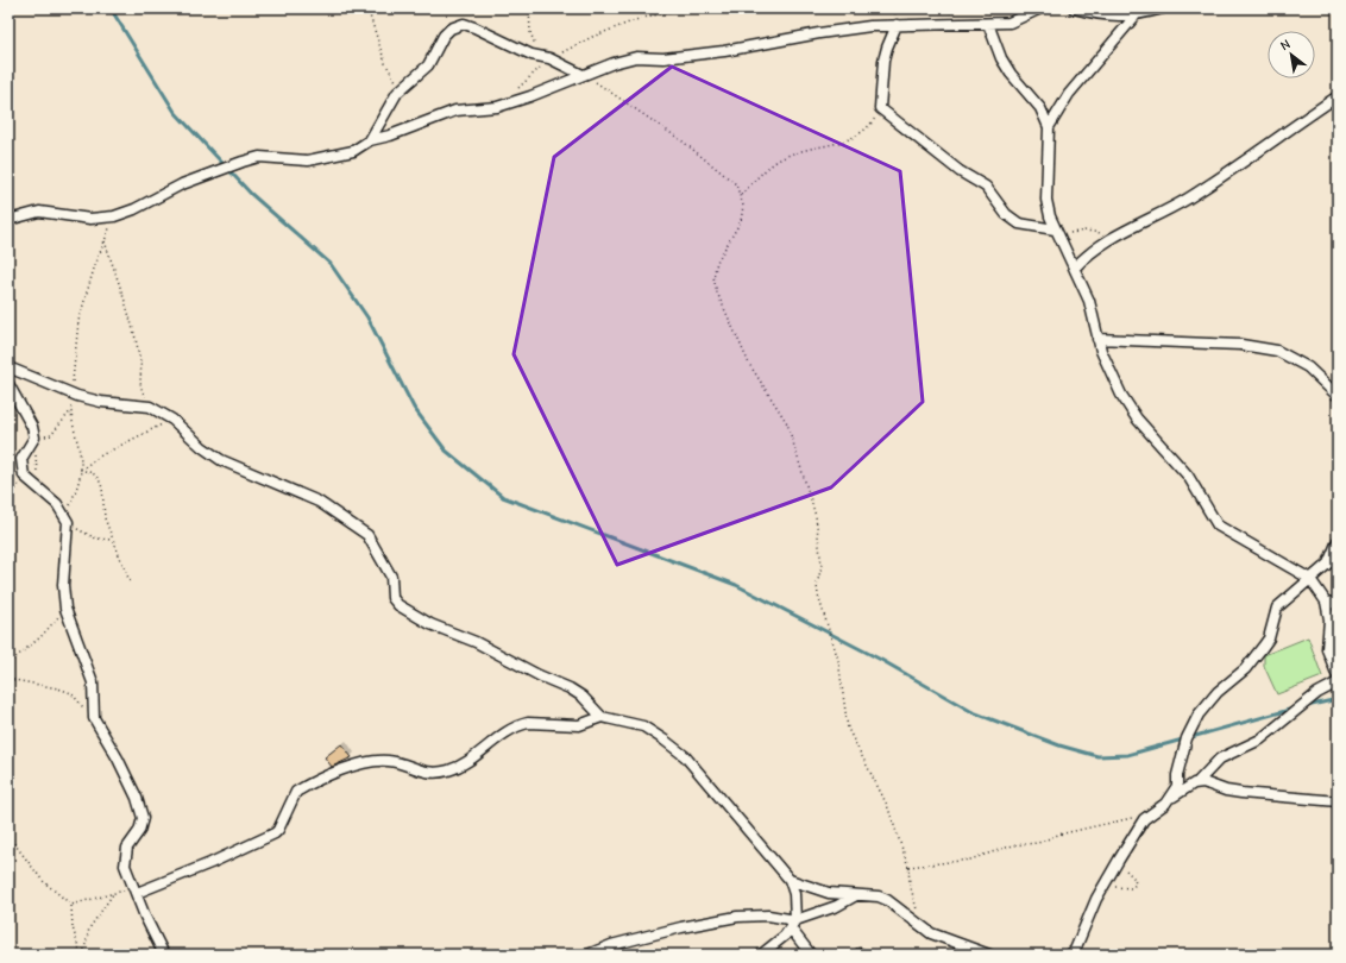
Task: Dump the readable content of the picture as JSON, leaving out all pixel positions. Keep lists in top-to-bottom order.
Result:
{
  "north": "top left"
}
